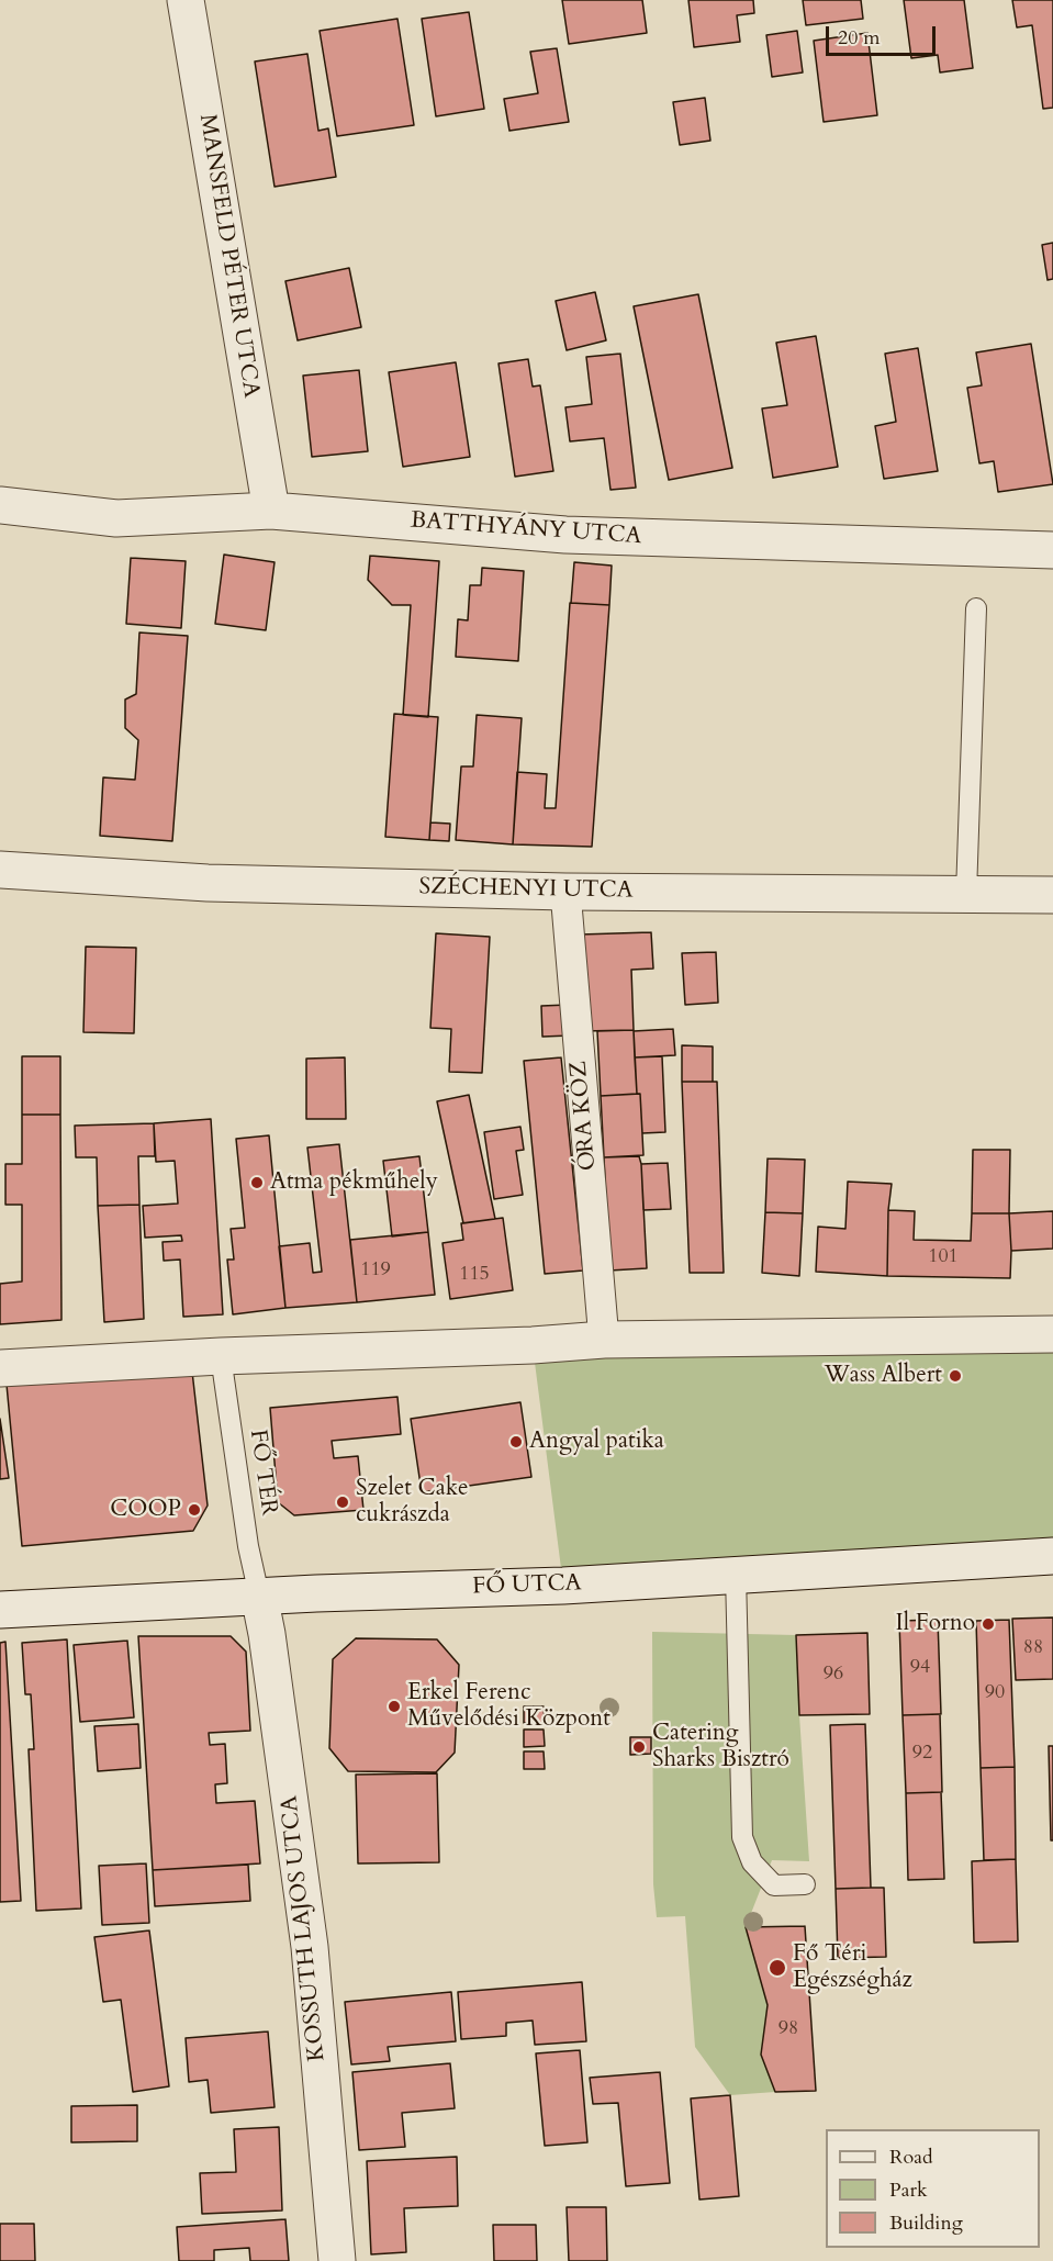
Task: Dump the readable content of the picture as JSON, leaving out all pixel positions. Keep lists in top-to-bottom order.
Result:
{
  "streets": {
    "street": [
      "MANSFELD PÉTER UTCA",
      "BATTHYÁNY UTCA",
      "SZÉCHENYI UTCA",
      "ÓRA KÖZ",
      "FŐ UTCA",
      "KOSSUTH LAJOS UTCA"
    ],
    "lane": ["FŐ TÉR"]
  },
  "crossings": [
    ["MANSFELD PÉTER UTCA", "BATTHYÁNY UTCA"],
    ["SZÉCHENYI UTCA", "ÓRA KÖZ"],
    ["FŐ TÉR", "FŐ UTCA"],
    ["FŐ TÉR", "KOSSUTH LAJOS UTCA"],
    ["FŐ UTCA", "KOSSUTH LAJOS UTCA"]
  ],
  "places": [
    "Atma pékműhely",
    "Wass Albert",
    "Angyal patika",
    "Szelet Cake cukrászda",
    "COOP",
    "Il Forno",
    "Erkel Ferenc Művelődési Központ",
    "Catering Sharks Bisztró",
    "Fő Téri Egészségház"
  ],
  "house_numbers": [
    "101",
    "119",
    "115",
    "88",
    "94",
    "96",
    "90",
    "92",
    "98"
  ],
  "legend": ["Road", "Park", "Building"],
  "scale_bar": "20 m"
}
